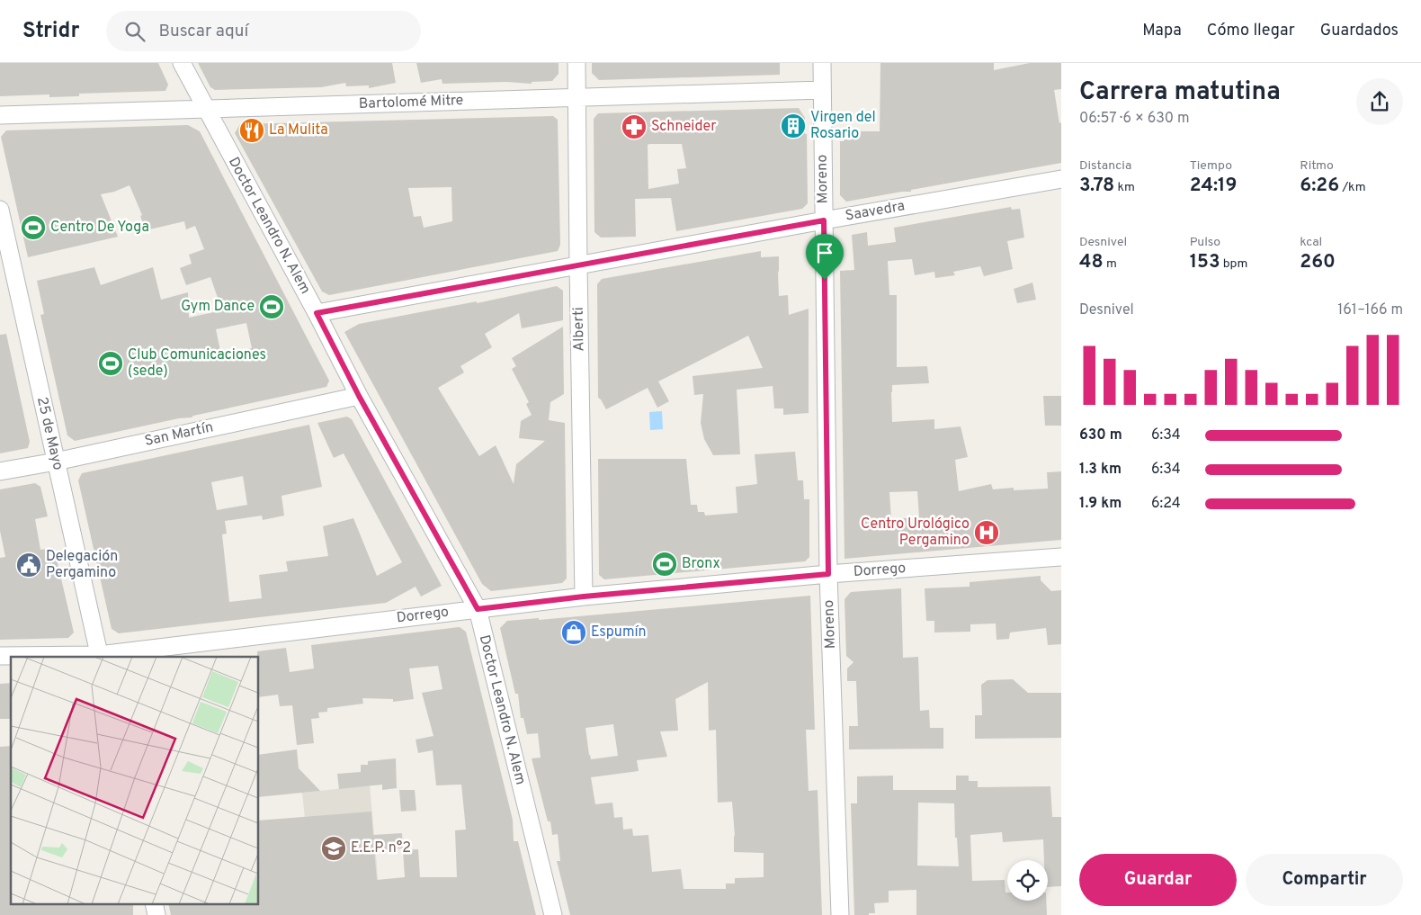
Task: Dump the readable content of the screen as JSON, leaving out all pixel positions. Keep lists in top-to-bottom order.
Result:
{
  "streets": {
    "street": [
      "Bartolomé Mitre",
      "Moreno",
      "Saavedra",
      "Doctor Leandro N. Alem",
      "Alberti",
      "25 de Mayo",
      "San Martín",
      "Dorrego"
    ]
  },
  "crossings": [
    ["Bartolomé Mitre", "Moreno"],
    ["Bartolomé Mitre", "Doctor Leandro N. Alem"],
    ["Bartolomé Mitre", "Alberti"],
    ["Moreno", "Saavedra"],
    ["Moreno", "Dorrego"],
    ["Saavedra", "Doctor Leandro N. Alem"],
    ["Saavedra", "Alberti"],
    ["Doctor Leandro N. Alem", "San Martín"],
    ["Doctor Leandro N. Alem", "Dorrego"],
    ["Alberti", "Dorrego"],
    ["25 de Mayo", "San Martín"],
    ["25 de Mayo", "Dorrego"]
  ],
  "places": {
    "building": ["Virgen del Rosario"],
    "pharmacy": ["Schneider"],
    "restaurant": ["La Mulita"],
    "sports": [
      "Centro De Yoga",
      "Gym Dance",
      "Club Comunicaciones (sede)",
      "Bronx"
    ],
    "hospital": ["Centro Urológico Pergamino"],
    "public building": ["Delegación Pergamino"],
    "shop": ["Espumín"],
    "school or university": ["E.E.P. n°2"]
  },
  "page": {
    "header": "Stridr",
    "search": "Buscar aquí",
    "nav": ["Mapa", "Cómo llegar", "Guardados"],
    "heading": ["Carrera matutina", "06:57 · 6 × 630 m"],
    "stats": [
      ["Distancia", "3.78 km"],
      ["Tiempo", "24:19"],
      ["Ritmo", "6:26 /km"],
      ["Desnivel", "48 m"],
      ["Pulso", "153 bpm"],
      ["kcal", "260"]
    ],
    "chart": ["Desnivel", "161–166 m"],
    "list": [
      {
        "name": "630 m",
        "note": "6:34"
      },
      {
        "name": "1.3 km",
        "note": "6:34"
      },
      {
        "name": "1.9 km",
        "note": "6:24"
      }
    ],
    "buttons": ["Guardar", "Compartir"]
  }
}
